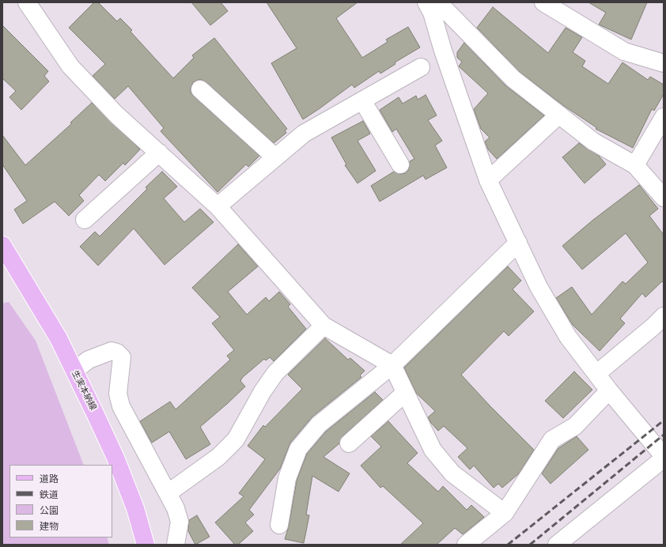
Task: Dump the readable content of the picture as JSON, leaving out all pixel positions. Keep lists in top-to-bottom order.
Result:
{
  "streets": {
    "main road": ["生実本納線"]
  },
  "legend": [
    "道路",
    "鉄道",
    "公園",
    "建物"
  ]
}
